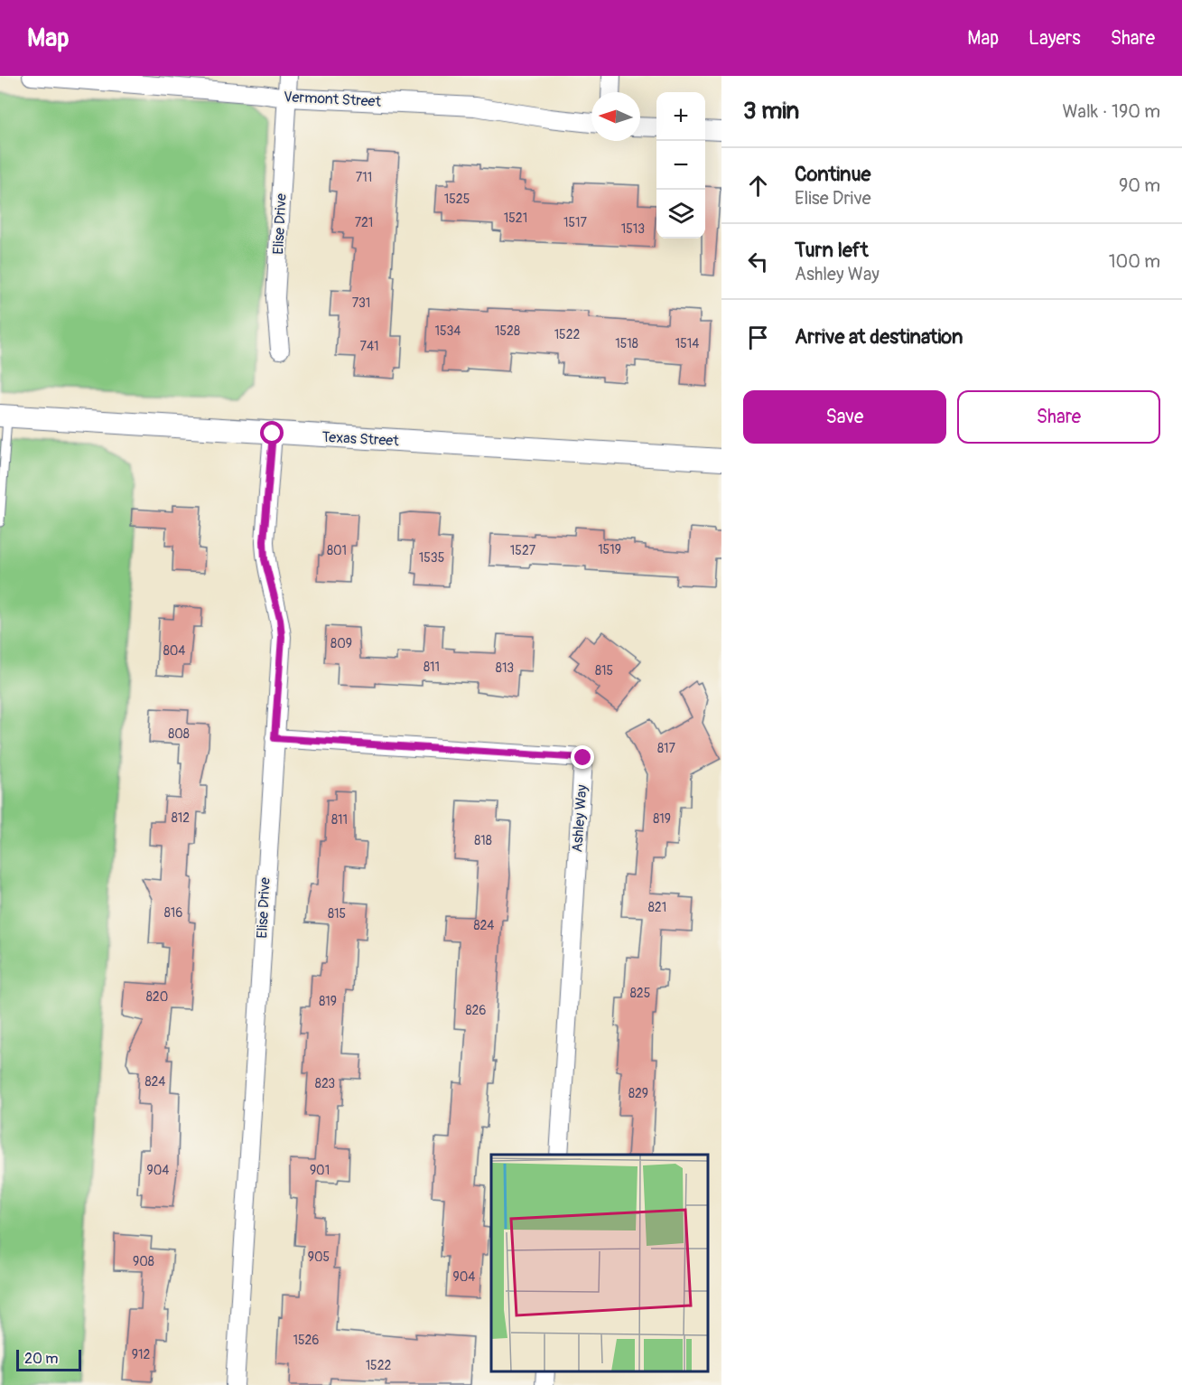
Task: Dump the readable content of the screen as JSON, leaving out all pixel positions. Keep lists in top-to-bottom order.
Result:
{
  "streets": {
    "street": [
      "Vermont Street",
      "Elise Drive",
      "Texas Street",
      "Ashley Way"
    ]
  },
  "crossings": [
    ["Vermont Street", "Elise Drive"],
    ["Elise Drive", "Texas Street"],
    ["Elise Drive", "Ashley Way"]
  ],
  "house_numbers": [
    "711",
    "1525",
    "1521",
    "721",
    "1517",
    "1513",
    "731",
    "1534",
    "1528",
    "1522",
    "1518",
    "1514",
    "741",
    "1519",
    "801",
    "1527",
    "1535",
    "809",
    "804",
    "811",
    "813",
    "815",
    "808",
    "817",
    "812",
    "819",
    "811",
    "818",
    "821",
    "816",
    "815",
    "824",
    "825",
    "820",
    "819",
    "826",
    "824",
    "823",
    "829",
    "904",
    "901",
    "905",
    "908",
    "904",
    "1526",
    "912",
    "1522"
  ],
  "scale_bar": "20 m",
  "north": "left",
  "page": {
    "header": "Map",
    "nav": ["Map", "Layers", "Share"],
    "heading": ["3 min", "Walk · 190 m"],
    "map_buttons": ["+", "−"],
    "list": [
      ["Continue", "Elise Drive", "90 m"],
      ["Turn left", "Ashley Way", "100 m"],
      "Arrive at destination"
    ],
    "buttons": ["Save", "Share"],
    "scale": "20 m"
  }
}
